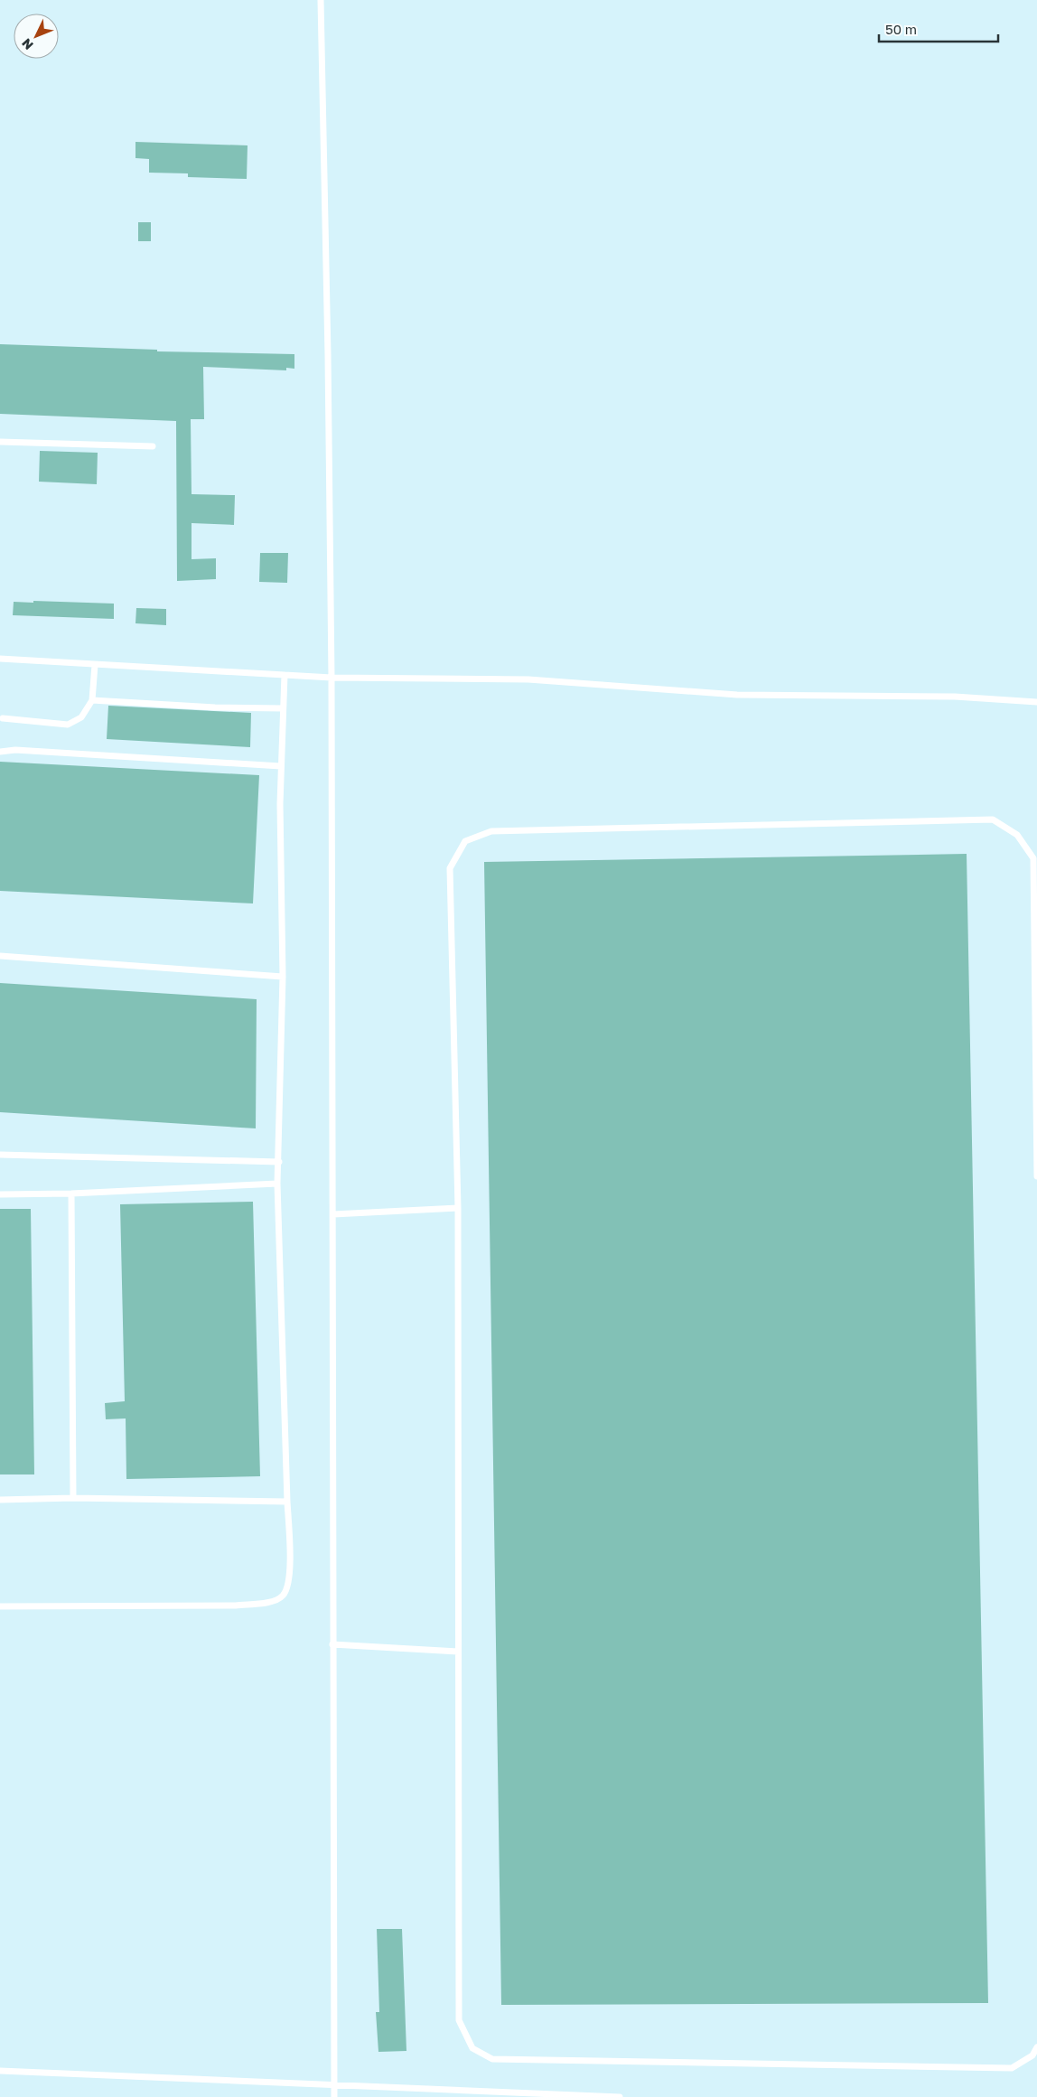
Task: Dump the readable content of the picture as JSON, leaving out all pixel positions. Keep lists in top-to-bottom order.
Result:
{
  "scale_bar": "50 m",
  "north": "bottom left"
}
